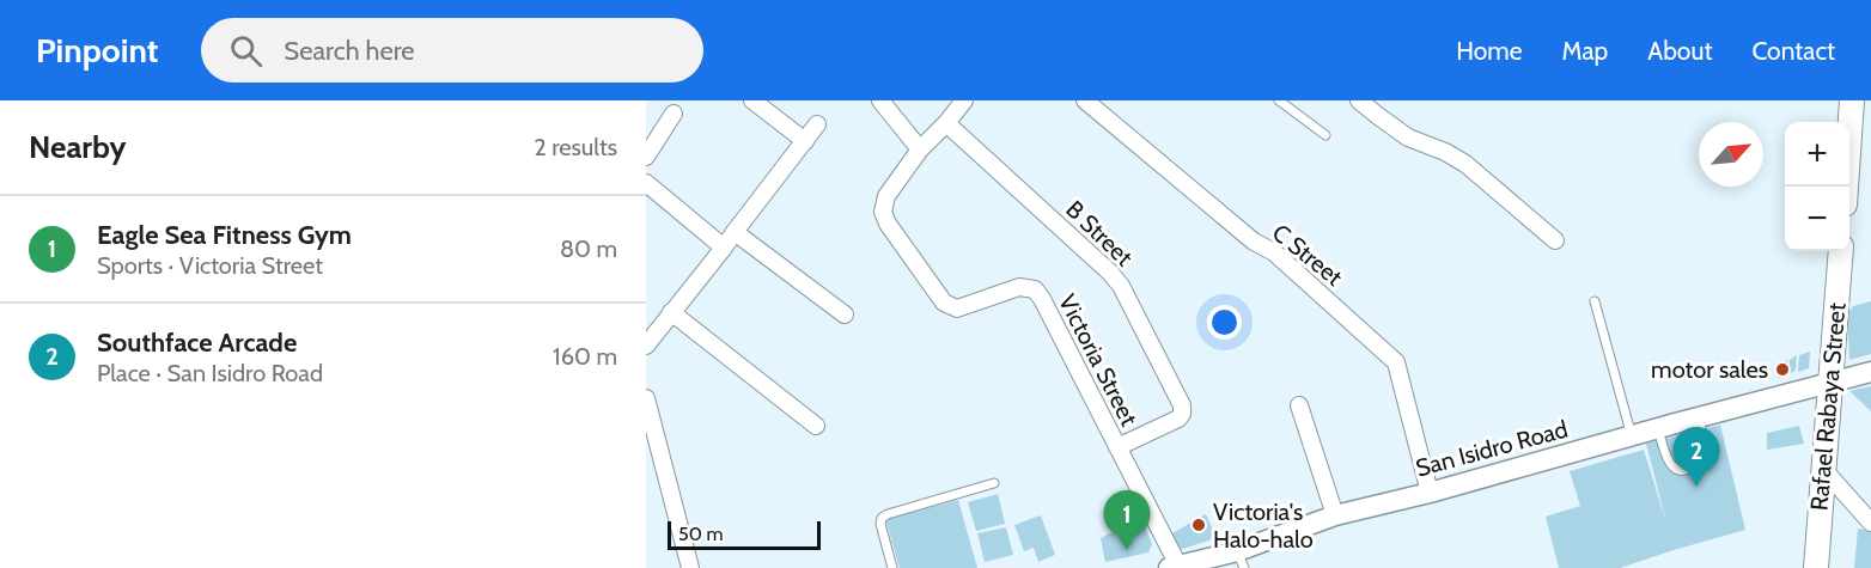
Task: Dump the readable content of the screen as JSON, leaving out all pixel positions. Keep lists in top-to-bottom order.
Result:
{
  "streets": {
    "main road": ["Rafael Rabaya Street"],
    "street": [
      "B Street",
      "C Street",
      "Victoria Street",
      "San Isidro Road"
    ]
  },
  "crossings": [
    ["B Street", "Victoria Street"],
    ["C Street", "San Isidro Road"],
    ["Victoria Street", "San Isidro Road"],
    ["Rafael Rabaya Street", "San Isidro Road"]
  ],
  "places": ["motor sales", "Victoria's Halo-halo"],
  "scale_bar": "50 m",
  "north": "top right",
  "page": {
    "header": "Pinpoint",
    "search": "Search here",
    "nav": [
      "Home",
      "Map",
      "About",
      "Contact"
    ],
    "heading": ["Nearby", "2 results"],
    "map_buttons": ["+", "−"],
    "list": [
      {
        "mark": "1",
        "name": "Eagle Sea Fitness Gym",
        "note": "Sports · Victoria Street",
        "value": "80 m"
      },
      {
        "mark": "2",
        "name": "Southface Arcade",
        "note": "Place · San Isidro Road",
        "value": "160 m"
      }
    ],
    "pins": ["2", "1"],
    "scale": "50 m"
  }
}
